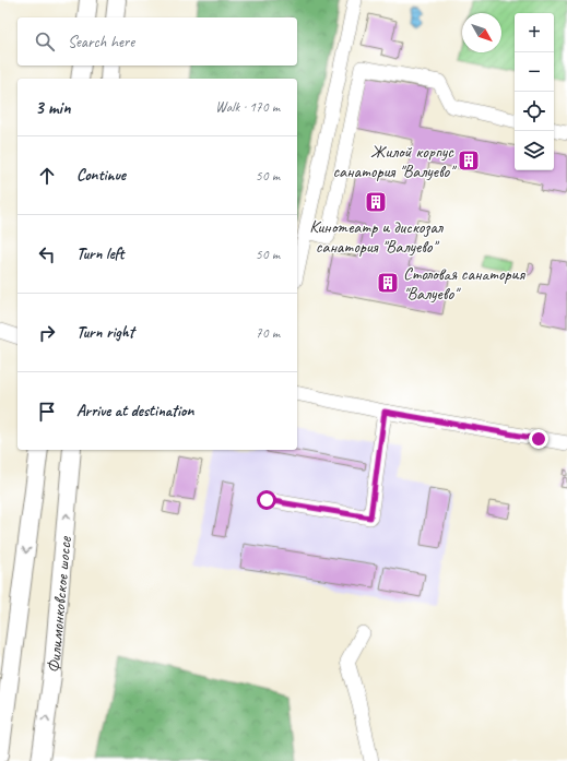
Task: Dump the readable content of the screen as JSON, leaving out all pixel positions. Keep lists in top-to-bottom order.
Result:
{
  "streets": {
    "main road": ["Филимонковское шоссе"]
  },
  "places": {
    "building": ["Жилой корпус санатория \"Валуево\"", "Кинотеатр и дискозал санатория \"Валуево\"", "Столовая санатория \"Валуево\""]
  },
  "north": "bottom right",
  "page": {
    "map_buttons": ["+", "−"],
    "search": "Search here",
    "heading": ["3 min", "Walk · 170 m"],
    "list": [
      ["Continue", "50 m"],
      ["Turn left", "50 m"],
      ["Turn right", "70 m"],
      "Arrive at destination"
    ]
  }
}
